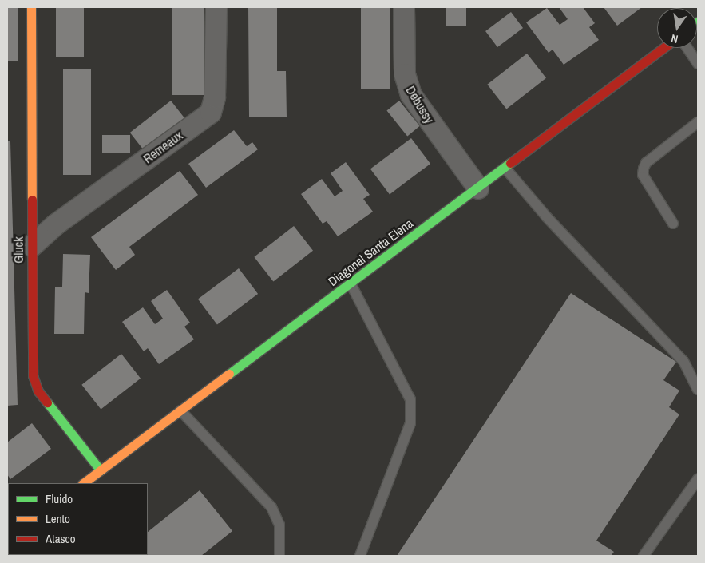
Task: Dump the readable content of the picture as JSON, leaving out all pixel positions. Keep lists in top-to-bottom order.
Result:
{
  "streets": {
    "main road": ["Gluck", "Diagonal Santa Elena"],
    "street": ["Debussy", "Remeaux"]
  },
  "crossings": [
    ["Debussy", "Diagonal Santa Elena"],
    ["Remeaux", "Gluck"],
    ["Gluck", "Diagonal Santa Elena"]
  ],
  "legend": ["Fluido", "Lento", "Atasco"],
  "north": "bottom"
}
